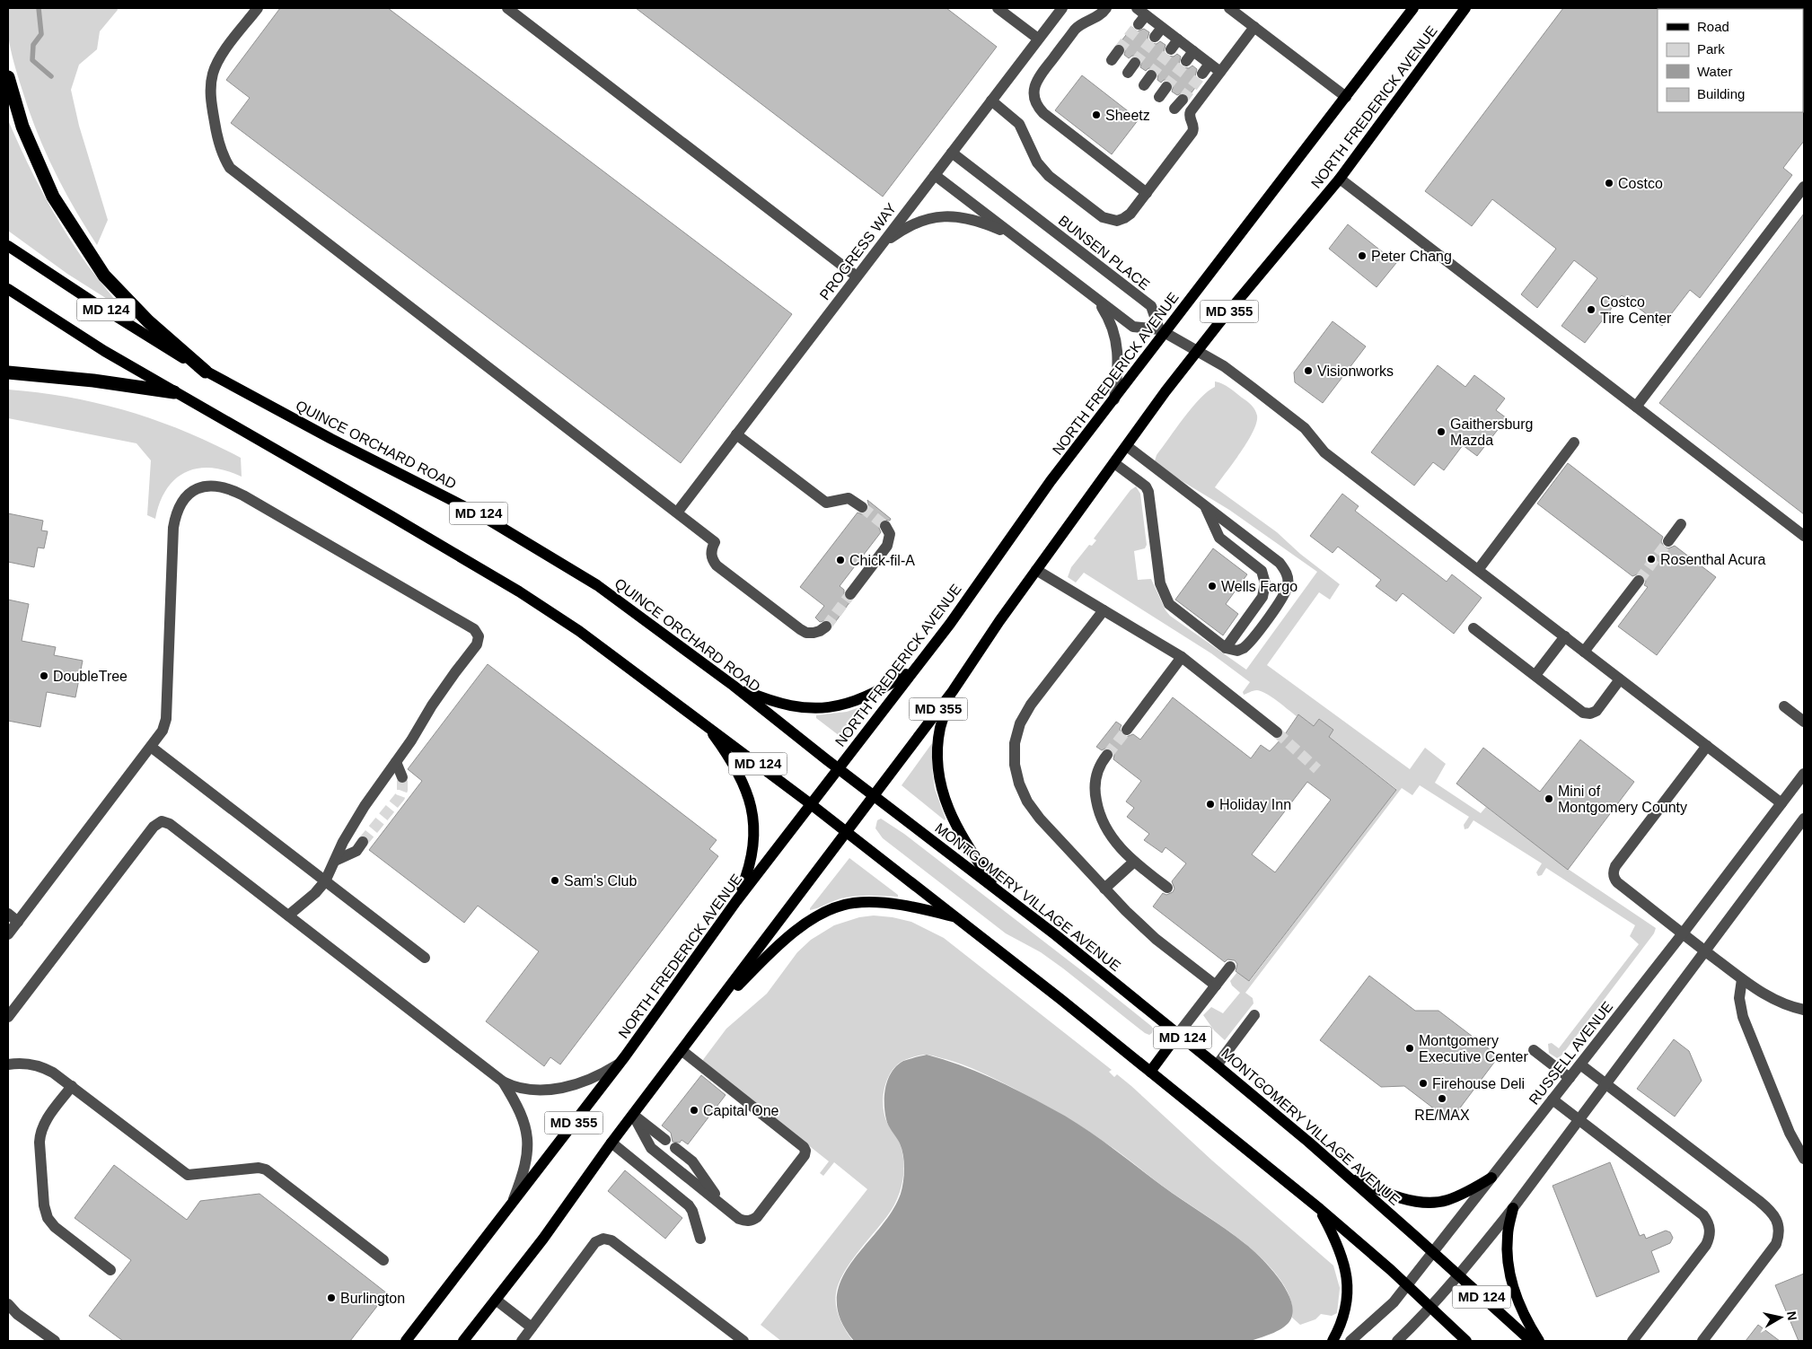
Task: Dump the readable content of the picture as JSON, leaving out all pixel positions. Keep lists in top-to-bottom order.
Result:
{
  "streets": {
    "main road": [
      "NORTH FREDERICK AVENUE",
      "MD 124",
      "MD 355",
      "QUINCE ORCHARD ROAD",
      "MONTGOMERY VILLAGE AVENUE"
    ],
    "street": ["PROGRESS WAY", "BUNSEN PLACE", "RUSSELL AVENUE"]
  },
  "crossings": [
    ["NORTH FREDERICK AVENUE", "BUNSEN PLACE"],
    ["NORTH FREDERICK AVENUE", "MD 124"],
    ["NORTH FREDERICK AVENUE", "QUINCE ORCHARD ROAD"],
    ["NORTH FREDERICK AVENUE", "MONTGOMERY VILLAGE AVENUE"],
    ["PROGRESS WAY", "BUNSEN PLACE"],
    ["MD 124", "RUSSELL AVENUE"],
    ["QUINCE ORCHARD ROAD", "MONTGOMERY VILLAGE AVENUE"],
    ["MONTGOMERY VILLAGE AVENUE", "RUSSELL AVENUE"]
  ],
  "places": [
    "Sheetz",
    "Costco",
    "Peter Chang",
    "Costco Tire Center",
    "Visionworks",
    "Gaithersburg Mazda",
    "Rosenthal Acura",
    "Chick-fil-A",
    "Wells Fargo",
    "DoubleTree",
    "Mini of Montgomery County",
    "Holiday Inn",
    "Sam's Club",
    "Montgomery Executive Center",
    "Firehouse Deli",
    "RE/MAX",
    "Capital One",
    "Burlington"
  ],
  "legend": [
    "Road",
    "Park",
    "Water",
    "Building"
  ],
  "north": "right"
}
